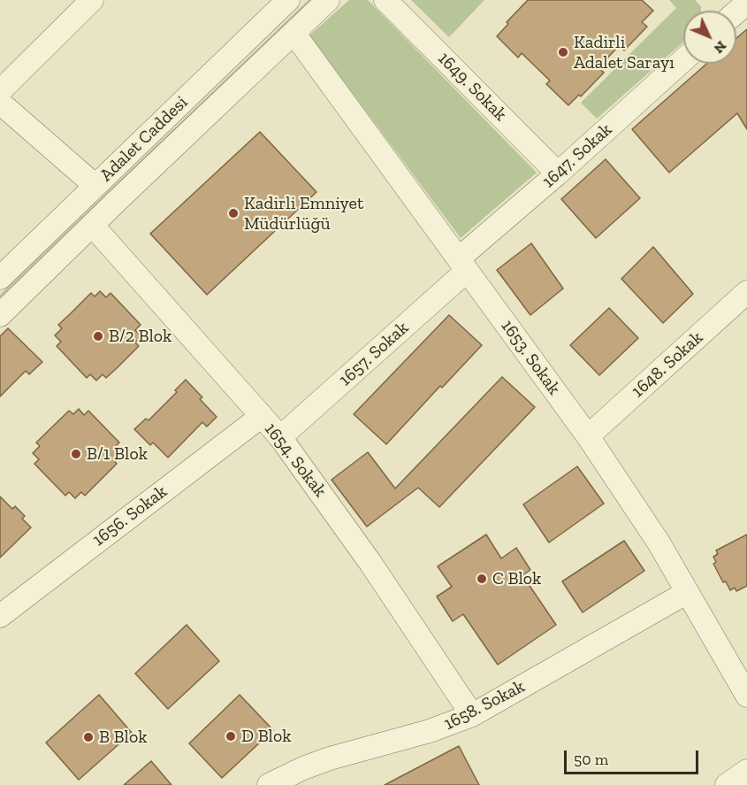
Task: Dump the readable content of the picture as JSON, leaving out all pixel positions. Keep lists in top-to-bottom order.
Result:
{
  "streets": {
    "street": [
      "1649. Sokak",
      "Adalet Caddesi",
      "1647. Sokak",
      "1657. Sokak",
      "1653. Sokak",
      "1648. Sokak",
      "1654. Sokak",
      "1656. Sokak",
      "1658. Sokak"
    ]
  },
  "crossings": [
    ["1649. Sokak", "1647. Sokak"],
    ["1647. Sokak", "1657. Sokak"],
    ["1647. Sokak", "1653. Sokak"],
    ["1657. Sokak", "1653. Sokak"],
    ["1657. Sokak", "1654. Sokak"],
    ["1653. Sokak", "1648. Sokak"],
    ["1653. Sokak", "1658. Sokak"],
    ["1654. Sokak", "1656. Sokak"],
    ["1654. Sokak", "1658. Sokak"]
  ],
  "places": [
    "Kadirli Adalet Sarayı",
    "Kadirli Emniyet Müdürlüğü",
    "B/2 Blok",
    "B/1 Blok",
    "C Blok",
    "D Blok",
    "B Blok"
  ],
  "scale_bar": "50 m",
  "north": "bottom right"
}
